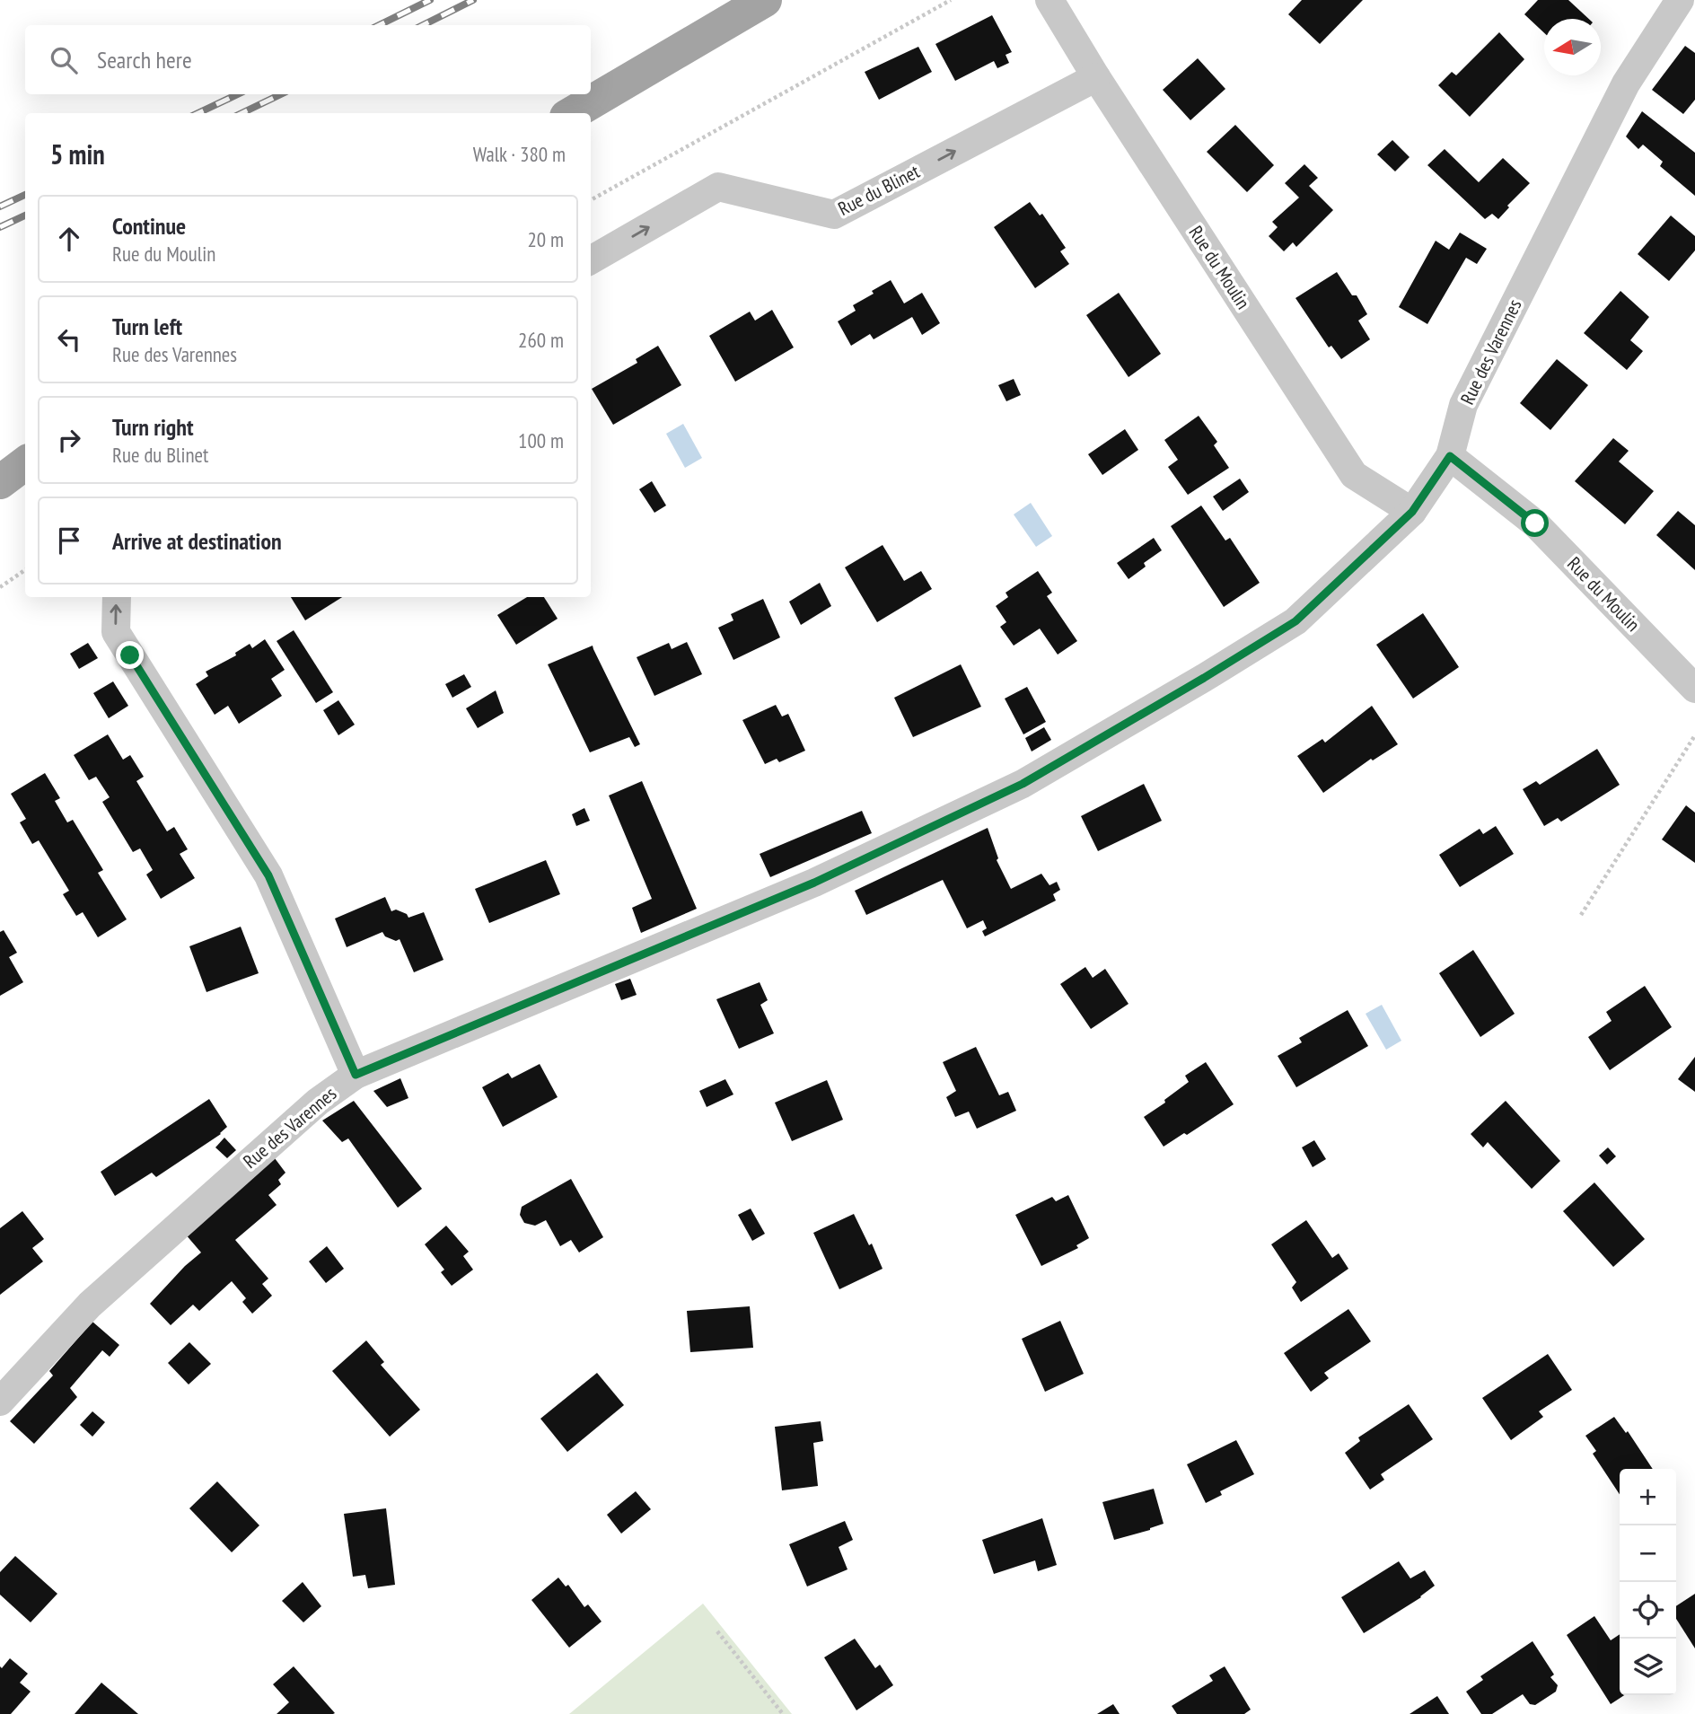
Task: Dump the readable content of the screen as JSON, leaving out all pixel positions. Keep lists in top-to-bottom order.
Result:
{
  "streets": {
    "street": ["Rue du Blinet", "Rue du Moulin", "Rue des Varennes"]
  },
  "crossings": [
    ["Rue du Blinet", "Rue du Moulin"],
    ["Rue du Moulin", "Rue des Varennes"]
  ],
  "one_way": ["Rue du Blinet"],
  "north": "left",
  "page": {
    "search": "Search here",
    "heading": ["5 min", "Walk · 380 m"],
    "list": [
      ["Continue", "Rue du Moulin", "20 m"],
      ["Turn left", "Rue des Varennes", "260 m"],
      ["Turn right", "Rue du Blinet", "100 m"],
      "Arrive at destination"
    ],
    "map_buttons": ["+", "−"]
  }
}
